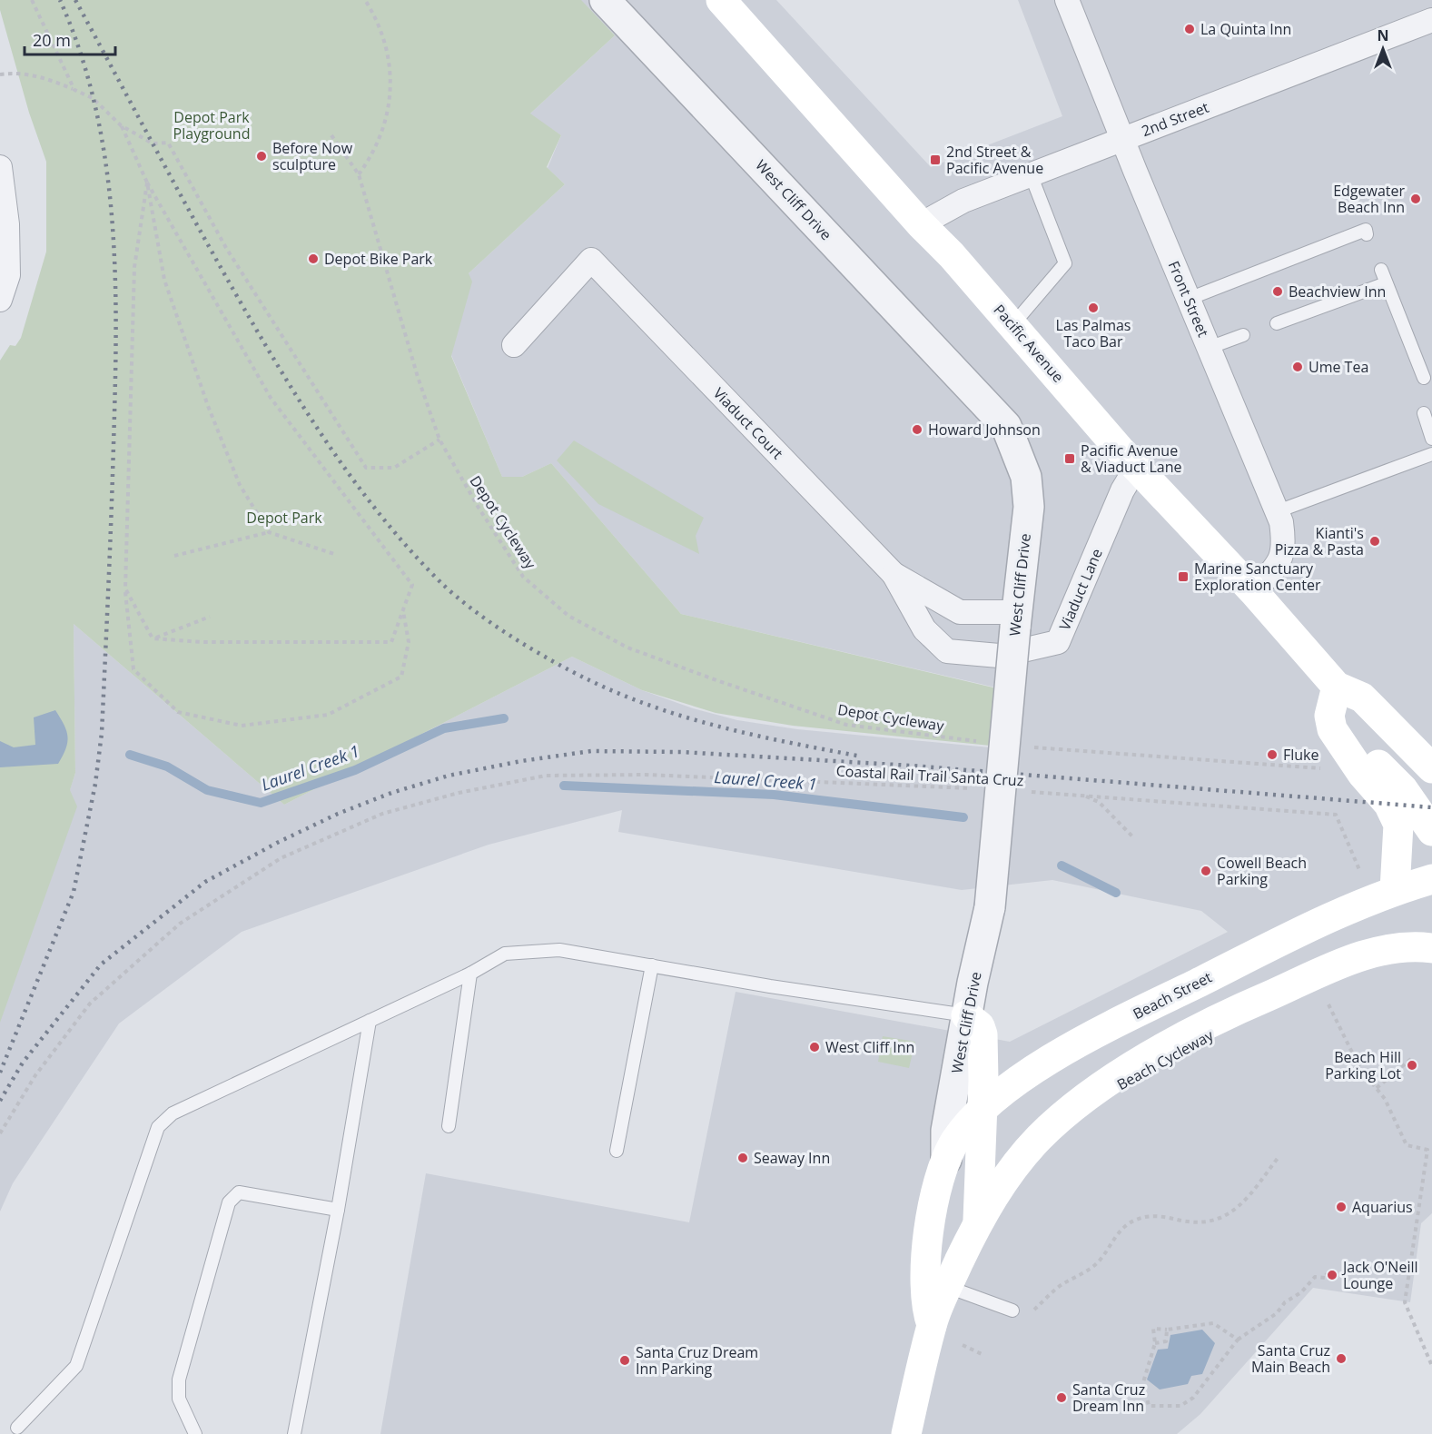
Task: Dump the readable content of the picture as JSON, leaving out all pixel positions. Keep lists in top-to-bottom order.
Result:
{
  "streets": {
    "main road": ["West Cliff Drive", "Pacific Avenue", "Beach Street"],
    "street": [
      "2nd Street",
      "Front Street",
      "Viaduct Court",
      "Viaduct Lane"
    ],
    "path": ["Depot Cycleway", "Coastal Rail Trail Santa Cruz"]
  },
  "crossings": [
    ["2nd Street", "Front Street"],
    ["2nd Street", "Pacific Avenue"],
    ["West Cliff Drive", "Viaduct Court"],
    ["West Cliff Drive", "Beach Street"],
    ["Front Street", "Pacific Avenue"],
    ["Pacific Avenue", "Viaduct Lane"],
    ["Viaduct Court", "Viaduct Lane"]
  ],
  "water": ["Laurel Creek 1"],
  "parks": ["Depot Park Playground", "Depot Park"],
  "places": {
    "other": [
      "La Quinta Inn",
      "Before Now sculpture",
      "Edgewater Beach Inn",
      "Depot Bike Park",
      "Beachview Inn",
      "Las Palmas Taco Bar",
      "Ume Tea",
      "Howard Johnson",
      "Kianti's Pizza & Pasta",
      "Fluke",
      "Cowell Beach Parking",
      "West Cliff Inn",
      "Beach Hill Parking Lot",
      "Seaway Inn",
      "Aquarius",
      "Jack O'Neill Lounge",
      "Santa Cruz Main Beach",
      "Santa Cruz Dream Inn Parking",
      "Santa Cruz Dream Inn"
    ],
    "transit": ["2nd Street & Pacific Avenue", "Pacific Avenue & Viaduct Lane", "Marine Sanctuary Exploration Center"]
  },
  "scale_bar": "20 m",
  "north": "top"
}
